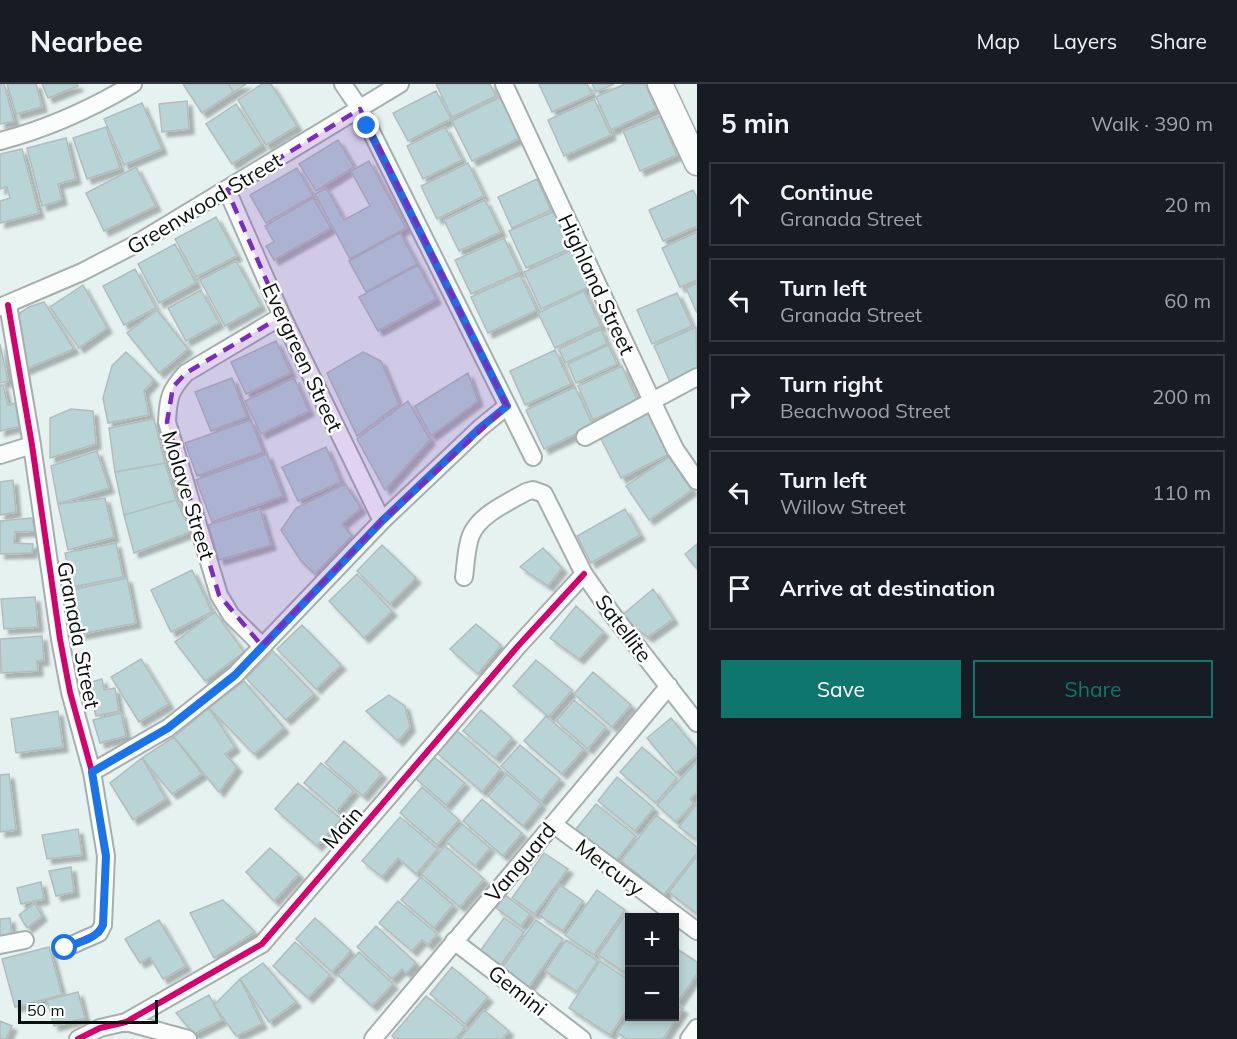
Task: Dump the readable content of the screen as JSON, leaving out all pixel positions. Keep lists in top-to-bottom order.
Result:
{
  "streets": {
    "street": [
      "Greenwood Street",
      "Highland Street",
      "Evergreen Street",
      "Molave Street",
      "Satellite",
      "Granada Street",
      "Main",
      "Vanguard",
      "Mercury",
      "Gemini"
    ]
  },
  "crossings": [
    ["Greenwood Street", "Evergreen Street"],
    ["Greenwood Street", "Granada Street"],
    ["Evergreen Street", "Molave Street"],
    ["Satellite", "Main"],
    ["Satellite", "Vanguard"],
    ["Vanguard", "Mercury"],
    ["Vanguard", "Gemini"]
  ],
  "scale_bar": "50 m",
  "page": {
    "header": "Nearbee",
    "nav": ["Map", "Layers", "Share"],
    "heading": ["5 min", "Walk · 390 m"],
    "list": [
      ["Continue", "Granada Street", "20 m"],
      ["Turn left", "Granada Street", "60 m"],
      ["Turn right", "Beachwood Street", "200 m"],
      ["Turn left", "Willow Street", "110 m"],
      "Arrive at destination"
    ],
    "buttons": ["Save", "Share"],
    "map_buttons": ["+", "−"],
    "scale": "50 m"
  }
}
